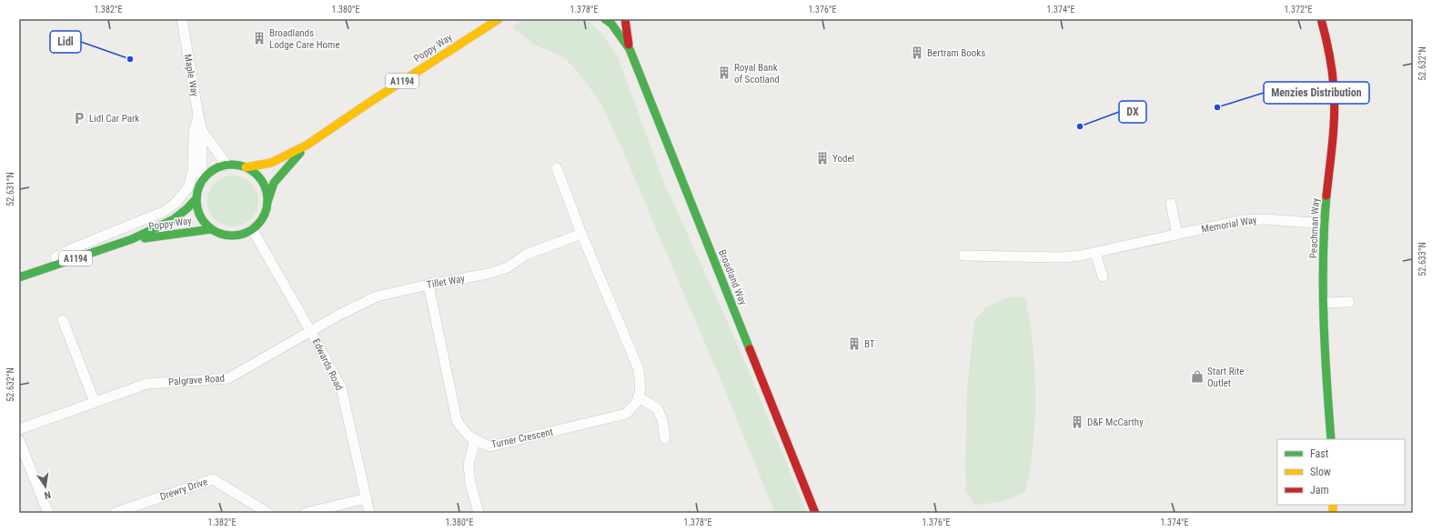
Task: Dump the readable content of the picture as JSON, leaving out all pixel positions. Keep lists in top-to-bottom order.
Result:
{
  "streets": {
    "main road": [
      "Poppy Way",
      "A1194",
      "Peachman Way",
      "Broadland Way"
    ],
    "street": [
      "Maple Way",
      "Memorial Way",
      "Tillet Way",
      "Edwards Road",
      "Palgrave Road",
      "Turner Crescent",
      "Drewry Drive"
    ]
  },
  "crossings": [
    ["Poppy Way", "Maple Way"],
    ["Poppy Way", "Edwards Road"],
    ["Maple Way", "Edwards Road"],
    ["Memorial Way", "Peachman Way"],
    ["Tillet Way", "Edwards Road"],
    ["Tillet Way", "Palgrave Road"],
    ["Tillet Way", "Turner Crescent"],
    ["Edwards Road", "Palgrave Road"]
  ],
  "places": {
    "building": [
      "Broadlands Lodge Care Home",
      "Bertram Books",
      "Royal Bank of Scotland",
      "Yodel",
      "BT",
      "D&F McCarthy"
    ],
    "other": ["Lidl", "Menzies Distribution", "DX"],
    "parking": ["Lidl Car Park"],
    "shop": ["Start Rite Outlet"]
  },
  "legend": ["Fast", "Slow", "Jam"],
  "north": "bottom",
  "coordinates": [
    "1.382°E",
    "1.380°E",
    "1.378°E",
    "1.376°E",
    "1.374°E",
    "1.372°E",
    "52.632°N",
    "52.631°N",
    "52.633°N"
  ]
}
